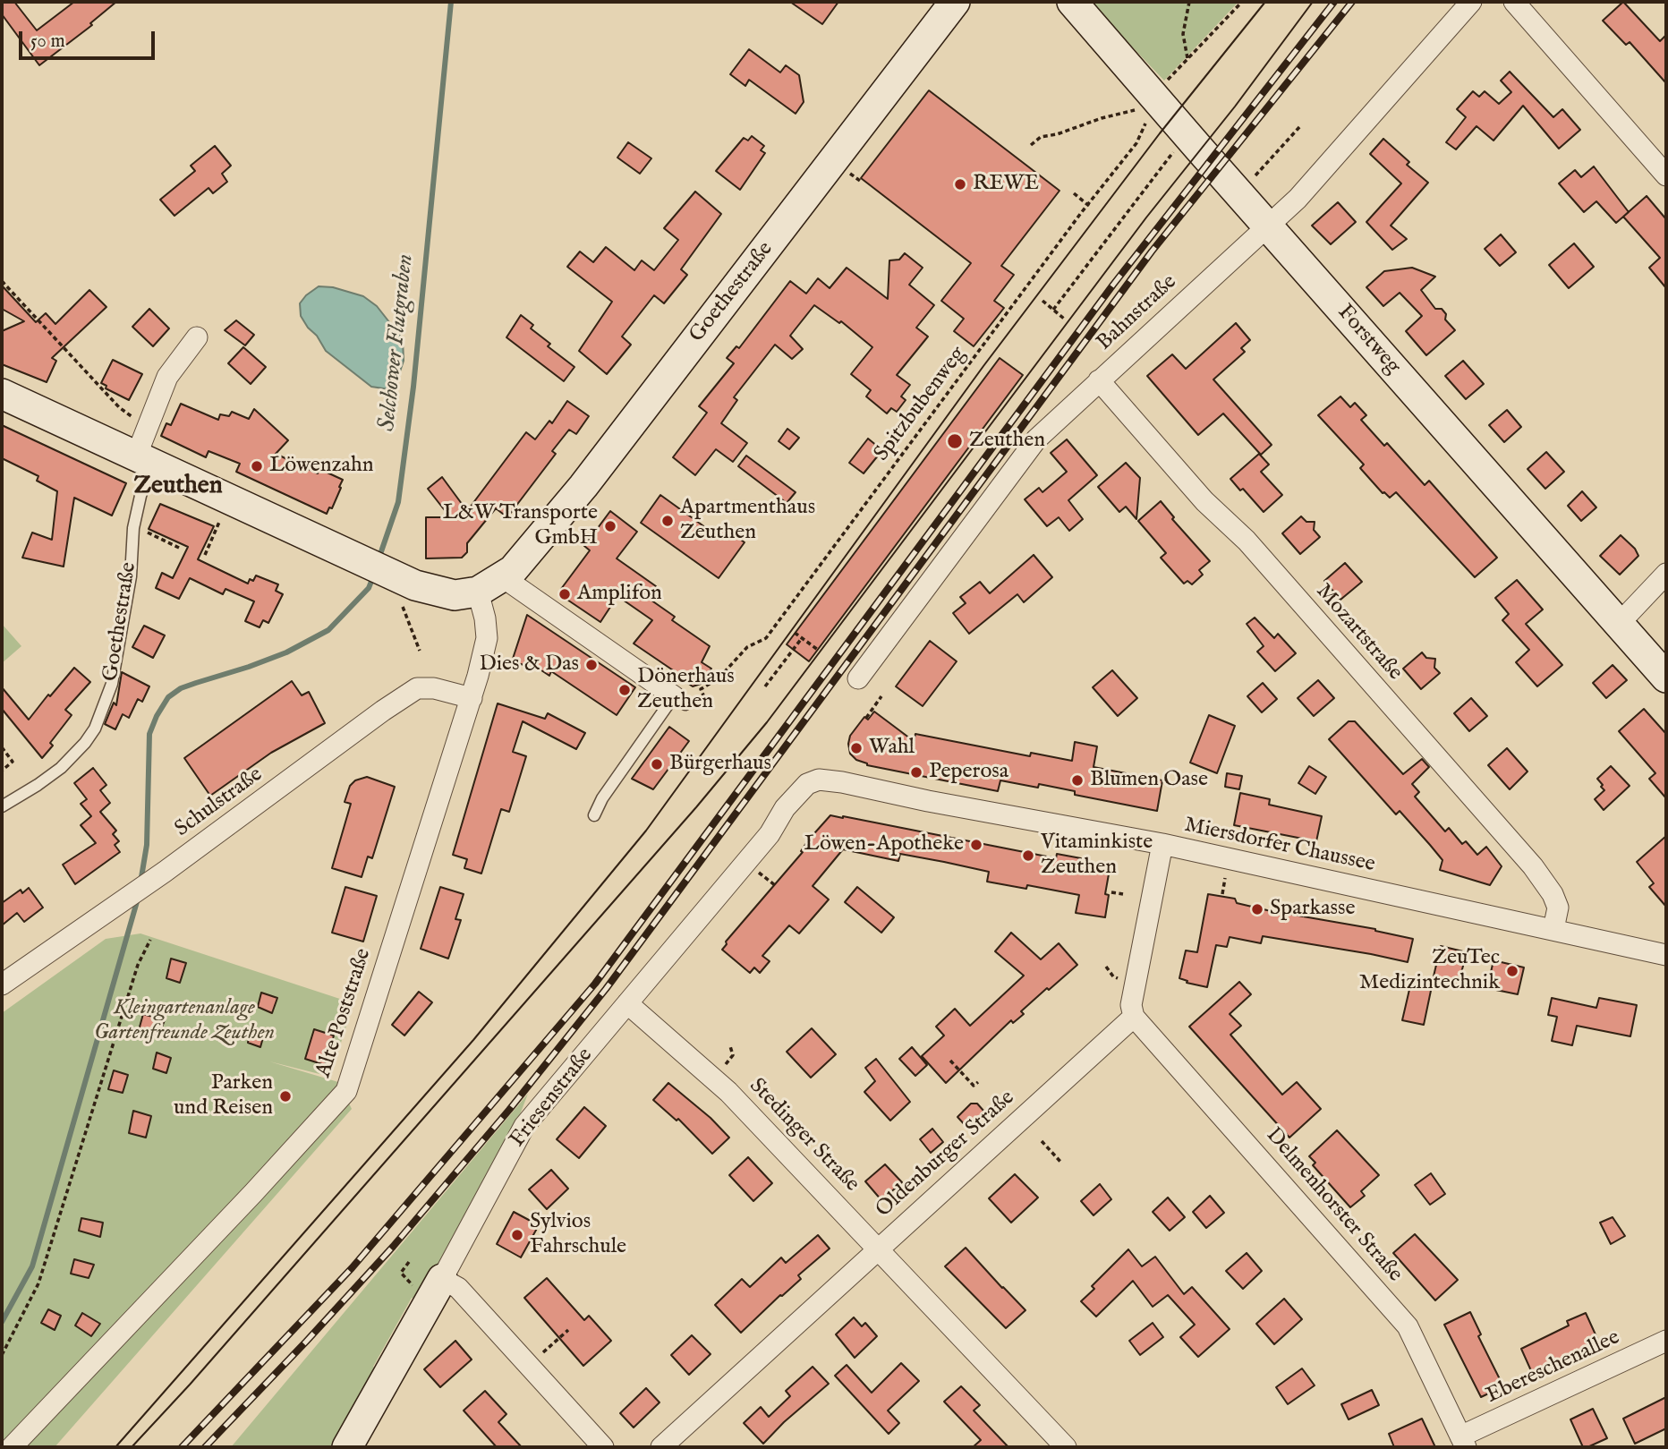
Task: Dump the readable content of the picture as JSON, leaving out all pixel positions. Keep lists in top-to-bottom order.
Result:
{
  "streets": {
    "main road": ["Goethestraße", "Forstweg", "Friesenstraße"],
    "street": [
      "Bahnstraße",
      "Mozartstraße",
      "Schulstraße",
      "Miersdorfer Chaussee",
      "Alte Poststraße",
      "Stedinger Straße",
      "Oldenburger Straße",
      "Delmenhorster Straße",
      "Ebereschenallee"
    ],
    "path": ["Spitzbubenweg"]
  },
  "crossings": [
    ["Goethestraße", "Alte Poststraße"],
    ["Bahnstraße", "Forstweg"],
    ["Bahnstraße", "Mozartstraße"],
    ["Mozartstraße", "Miersdorfer Chaussee"],
    ["Schulstraße", "Alte Poststraße"],
    ["Miersdorfer Chaussee", "Friesenstraße"],
    ["Friesenstraße", "Stedinger Straße"],
    ["Stedinger Straße", "Oldenburger Straße"],
    ["Oldenburger Straße", "Delmenhorster Straße"],
    ["Delmenhorster Straße", "Ebereschenallee"]
  ],
  "districts": ["Zeuthen"],
  "water": ["Selchower Flutgraben"],
  "parks": ["Kleingartenanlage Gartenfreunde Zeuthen"],
  "places": [
    "REWE",
    "Zeuthen",
    "Löwenzahn",
    "Apartmenthaus Zeuthen",
    "L&W Transporte GmbH",
    "Amplifon",
    "Dies & Das",
    "Dönerhaus Zeuthen",
    "Wahl",
    "Bürgerhaus",
    "Peperosa",
    "Blumen Oase",
    "Löwen-Apotheke",
    "Vitaminkiste Zeuthen",
    "Sparkasse",
    "ZeuTec Medizintechnik",
    "Parken und Reisen",
    "Sylvios Fahrschule"
  ],
  "scale_bar": "50 m"
}
